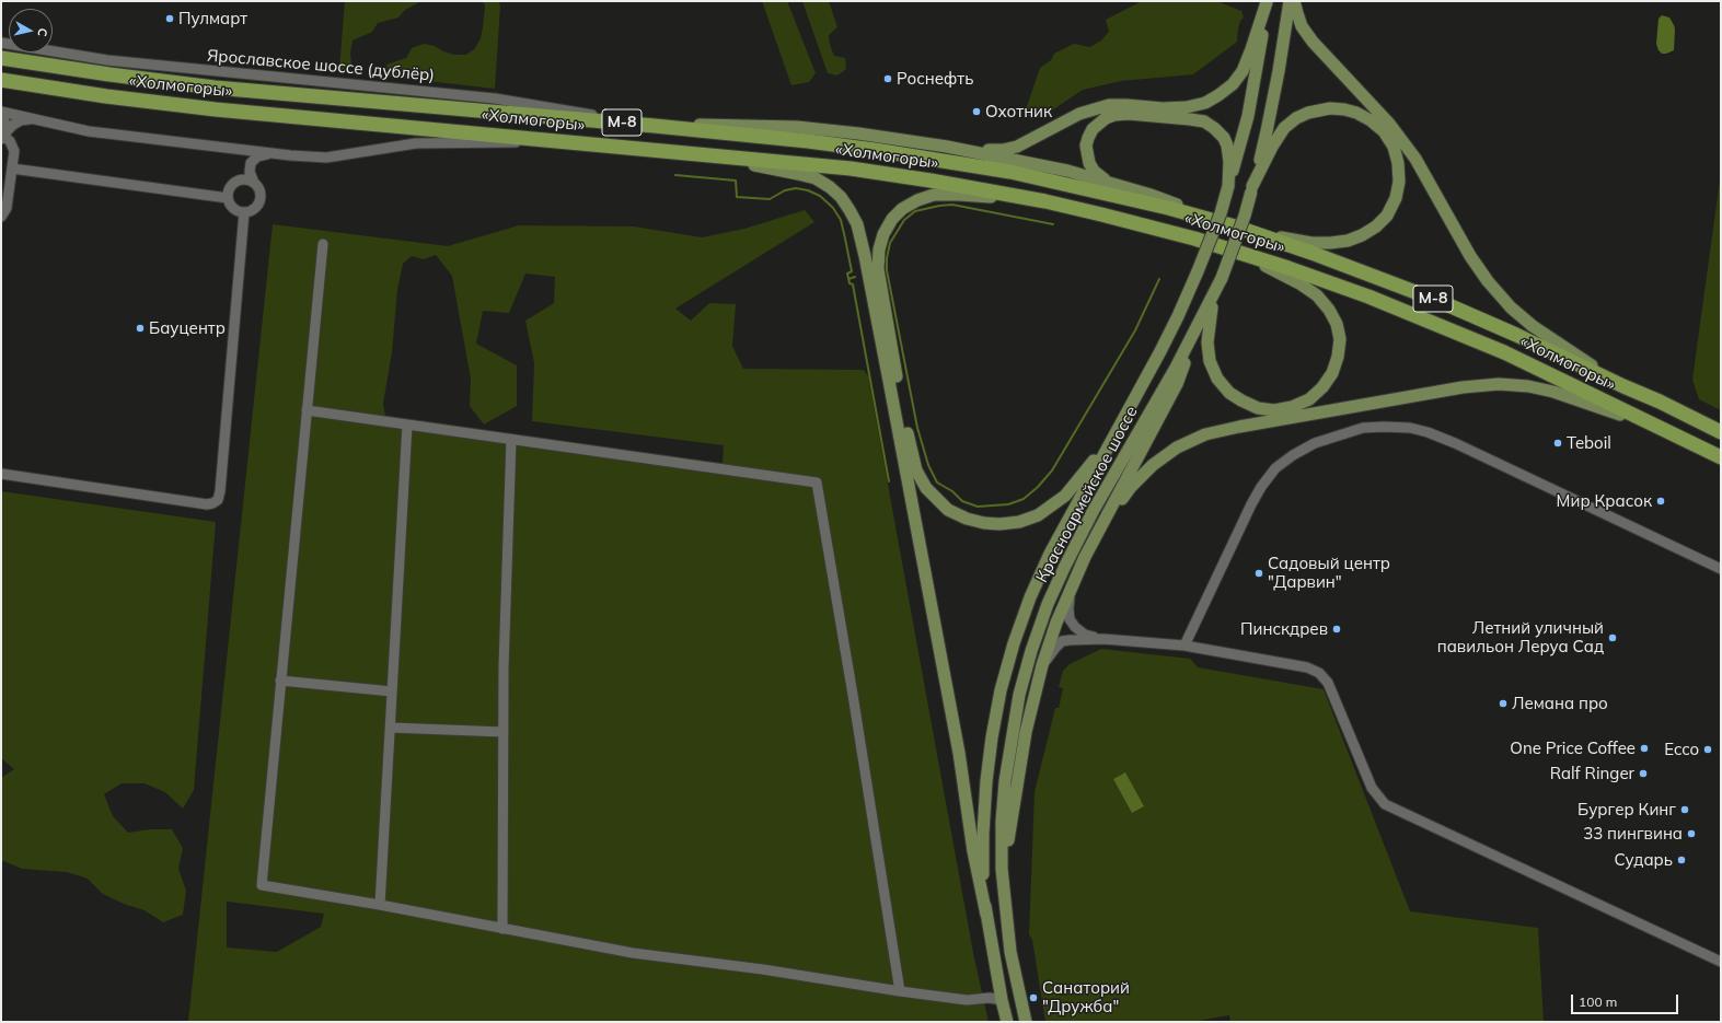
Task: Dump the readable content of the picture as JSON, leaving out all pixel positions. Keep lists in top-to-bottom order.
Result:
{
  "streets": {
    "highway": ["«Холмогоры»", "М-8"],
    "main road": ["Красноармейское шоссе"],
    "street": ["Ярославское шоссе (дублёр)"]
  },
  "crossings": [
    ["Ярославское шоссе (дублёр)", "«Холмогоры»"]
  ],
  "places": [
    "Пулмарт",
    "Роснефть",
    "Охотник",
    "Бауцентр",
    "Teboil",
    "Мир Красок",
    "Садовый центр \"Дарвин\"",
    "Пинскдрев",
    "Летний уличный павильон Леруа Сад",
    "Лемана про",
    "One Price Coffee",
    "Ecco",
    "Ralf Ringer",
    "Бургер Кинг",
    "33 пингвина",
    "Сударь",
    "Санаторий \"Дружба\""
  ],
  "scale_bar": "100 m",
  "north": "right"
}
